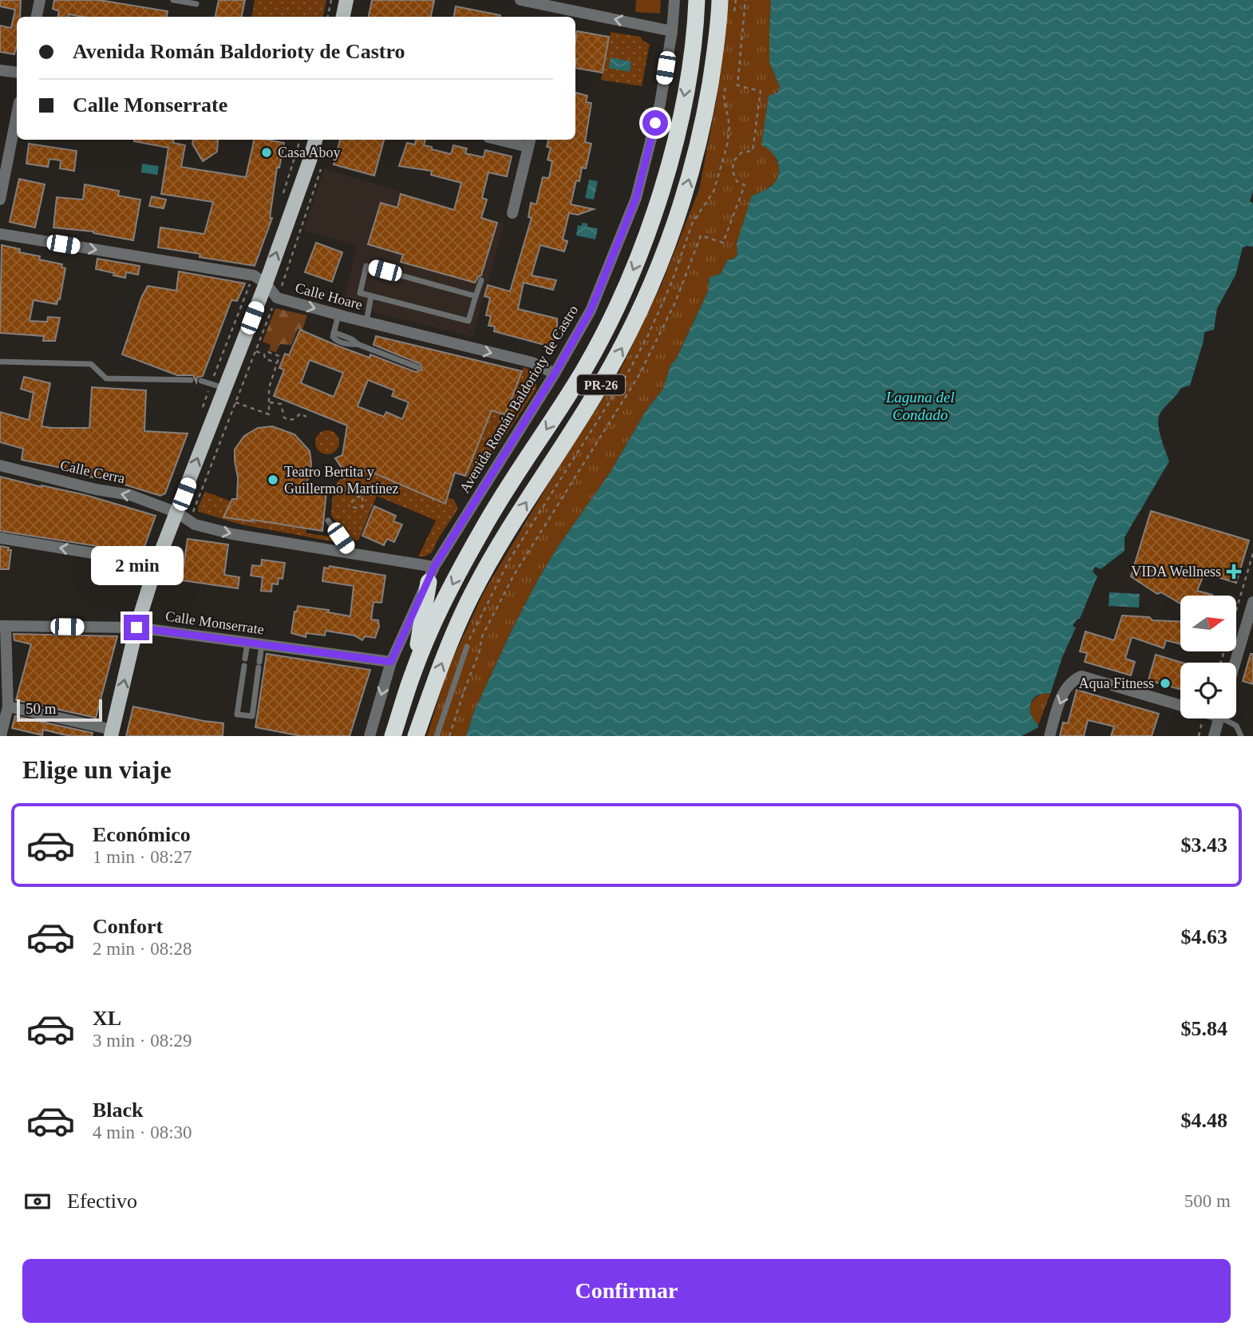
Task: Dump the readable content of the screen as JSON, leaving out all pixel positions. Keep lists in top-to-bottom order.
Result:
{
  "streets": {
    "highway": ["PR-26"],
    "street": [
      "Calle Hoare",
      "Avenida Román Baldorioty de Castro",
      "Calle Cerra",
      "Calle Monserrate"
    ]
  },
  "crossings": [
    ["Calle Hoare", "Avenida Román Baldorioty de Castro"],
    ["Avenida Román Baldorioty de Castro", "Calle Cerra"],
    ["Avenida Román Baldorioty de Castro", "Calle Monserrate"]
  ],
  "one_way": ["Calle Hoare"],
  "water": ["Laguna del Condado"],
  "places": {
    "other": ["Casa Aboy", "Teatro Bertita y Guillermo Martínez", "Aqua Fitness"],
    "health": ["VIDA Wellness"]
  },
  "scale_bar": "50 m",
  "north": "right",
  "page": {
    "banner": ["Avenida Román Baldorioty de Castro", "Calle Monserrate"],
    "bubble": "2 min",
    "scale": "50 m",
    "heading": "Elige un viaje",
    "list": [
      {
        "name": "Económico",
        "note": "1 min · 08:27",
        "value": "$3.43"
      },
      {
        "name": "Confort",
        "note": "2 min · 08:28",
        "value": "$4.63"
      },
      {
        "name": "XL",
        "note": "3 min · 08:29",
        "value": "$5.84"
      },
      {
        "name": "Black",
        "note": "4 min · 08:30",
        "value": "$4.48"
      }
    ],
    "pay": ["Efectivo", "500 m"],
    "buttons": "Confirmar"
  }
}
